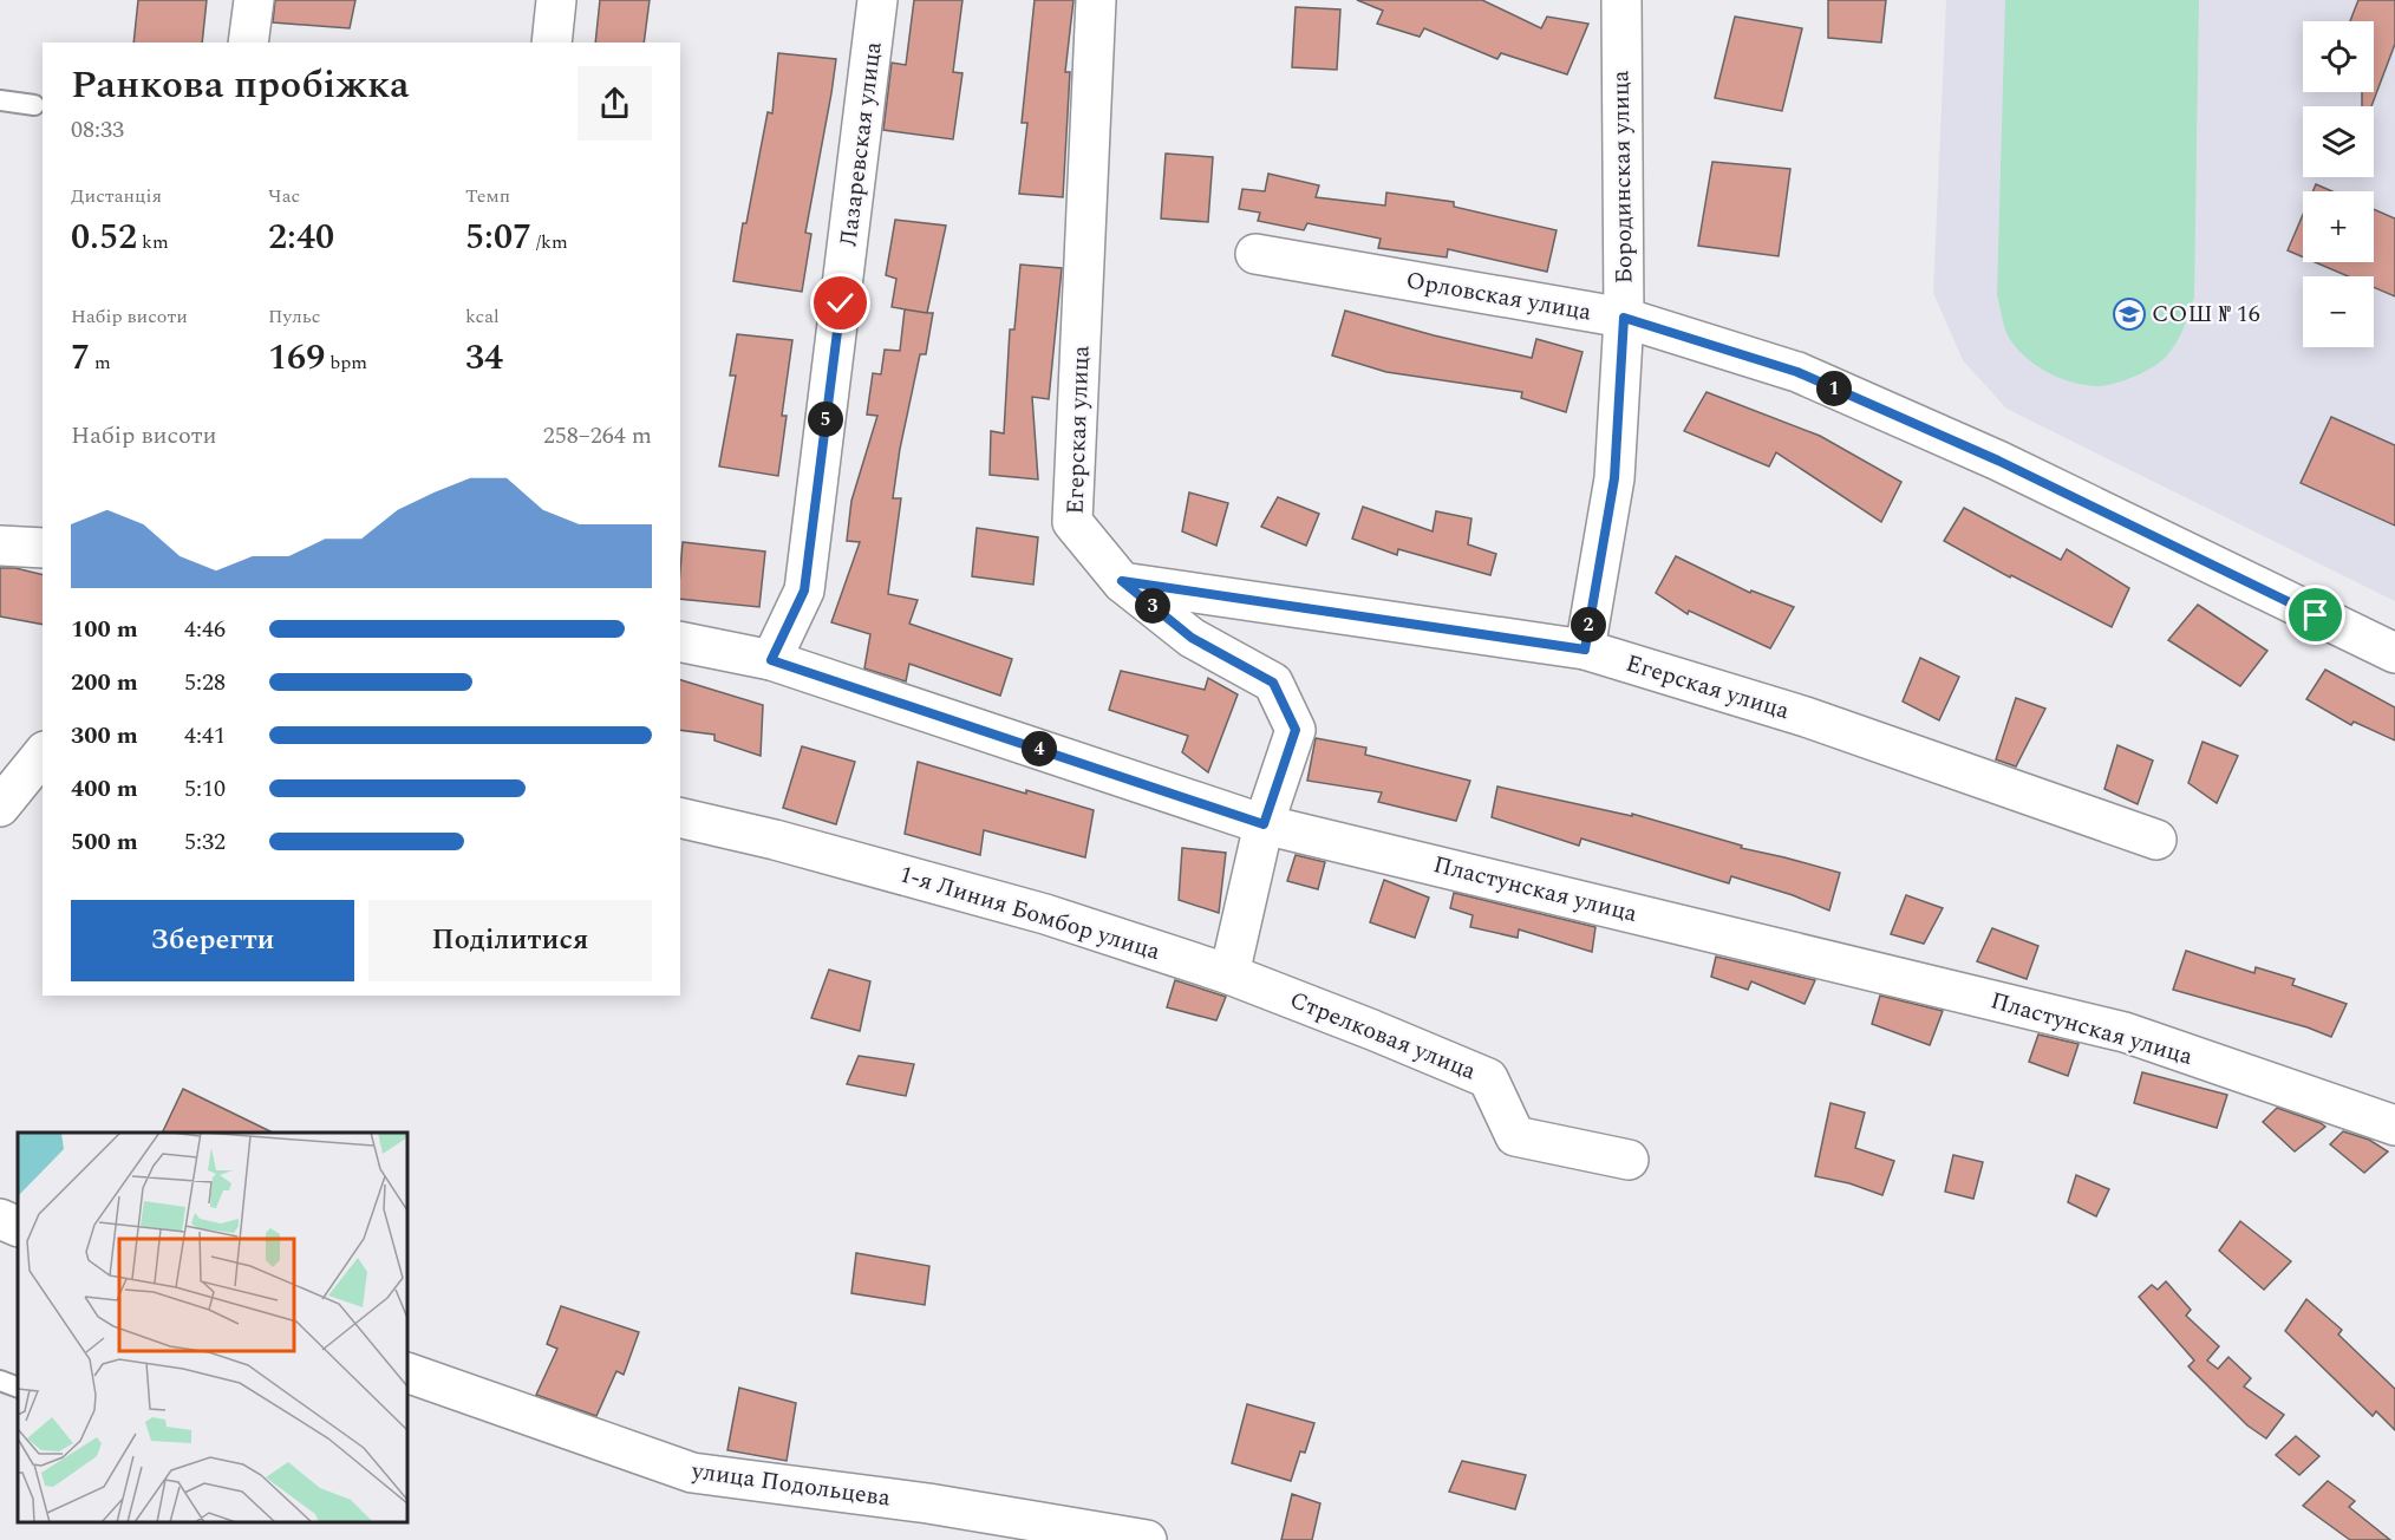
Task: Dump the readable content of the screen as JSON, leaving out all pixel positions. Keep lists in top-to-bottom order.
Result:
{
  "streets": {
    "street": [
      "Лазаревская улица",
      "Бородинская улица",
      "Орловская улица",
      "Егерская улица",
      "Пластунская улица",
      "1-я Линия Бомбор улица",
      "Стрелковая улица",
      "улица Подольцева"
    ]
  },
  "crossings": [
    ["Лазаревская улица", "Пластунская улица"],
    ["Бородинская улица", "Орловская улица"],
    ["Бородинская улица", "Егерская улица"],
    ["1-я Линия Бомбор улица", "Стрелковая улица"]
  ],
  "places": {
    "school or university": ["СОШ № 16"]
  },
  "page": {
    "map_buttons": ["+", "−"],
    "heading": ["Ранкова пробіжка", "08:33"],
    "stats": [
      ["Дистанція", "0.52 km"],
      ["Час", "2:40"],
      ["Темп", "5:07 /km"],
      ["Набір висоти", "7 m"],
      ["Пульс", "169 bpm"],
      ["kcal", "34"]
    ],
    "pins": [
      "1",
      "5",
      "3",
      "2",
      "4"
    ],
    "chart": ["Набір висоти", "258–264 m"],
    "list": [
      {
        "name": "100 m",
        "note": "4:46"
      },
      {
        "name": "200 m",
        "note": "5:28"
      },
      {
        "name": "300 m",
        "note": "4:41"
      },
      {
        "name": "400 m",
        "note": "5:10"
      },
      {
        "name": "500 m",
        "note": "5:32"
      }
    ],
    "buttons": ["Зберегти", "Поділитися"]
  }
}
